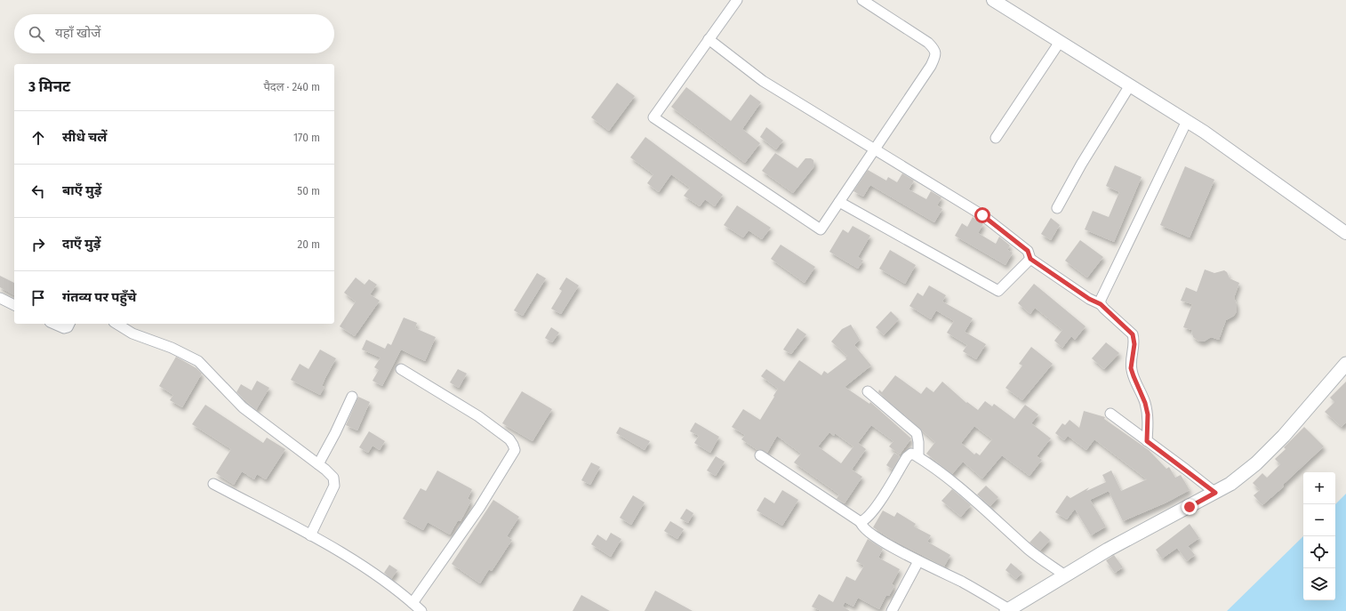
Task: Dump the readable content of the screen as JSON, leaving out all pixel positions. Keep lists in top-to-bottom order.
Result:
{
  "page": {
    "search": "यहाँ खोजें",
    "heading": ["3 मिनट", "पैदल · 240 m"],
    "list": [
      ["सीधे चलें", "170 m"],
      ["बाएँ मुड़ें", "50 m"],
      ["दाएँ मुड़ें", "20 m"],
      "गंतव्य पर पहुँचे"
    ],
    "map_buttons": ["+", "−"]
  }
}
